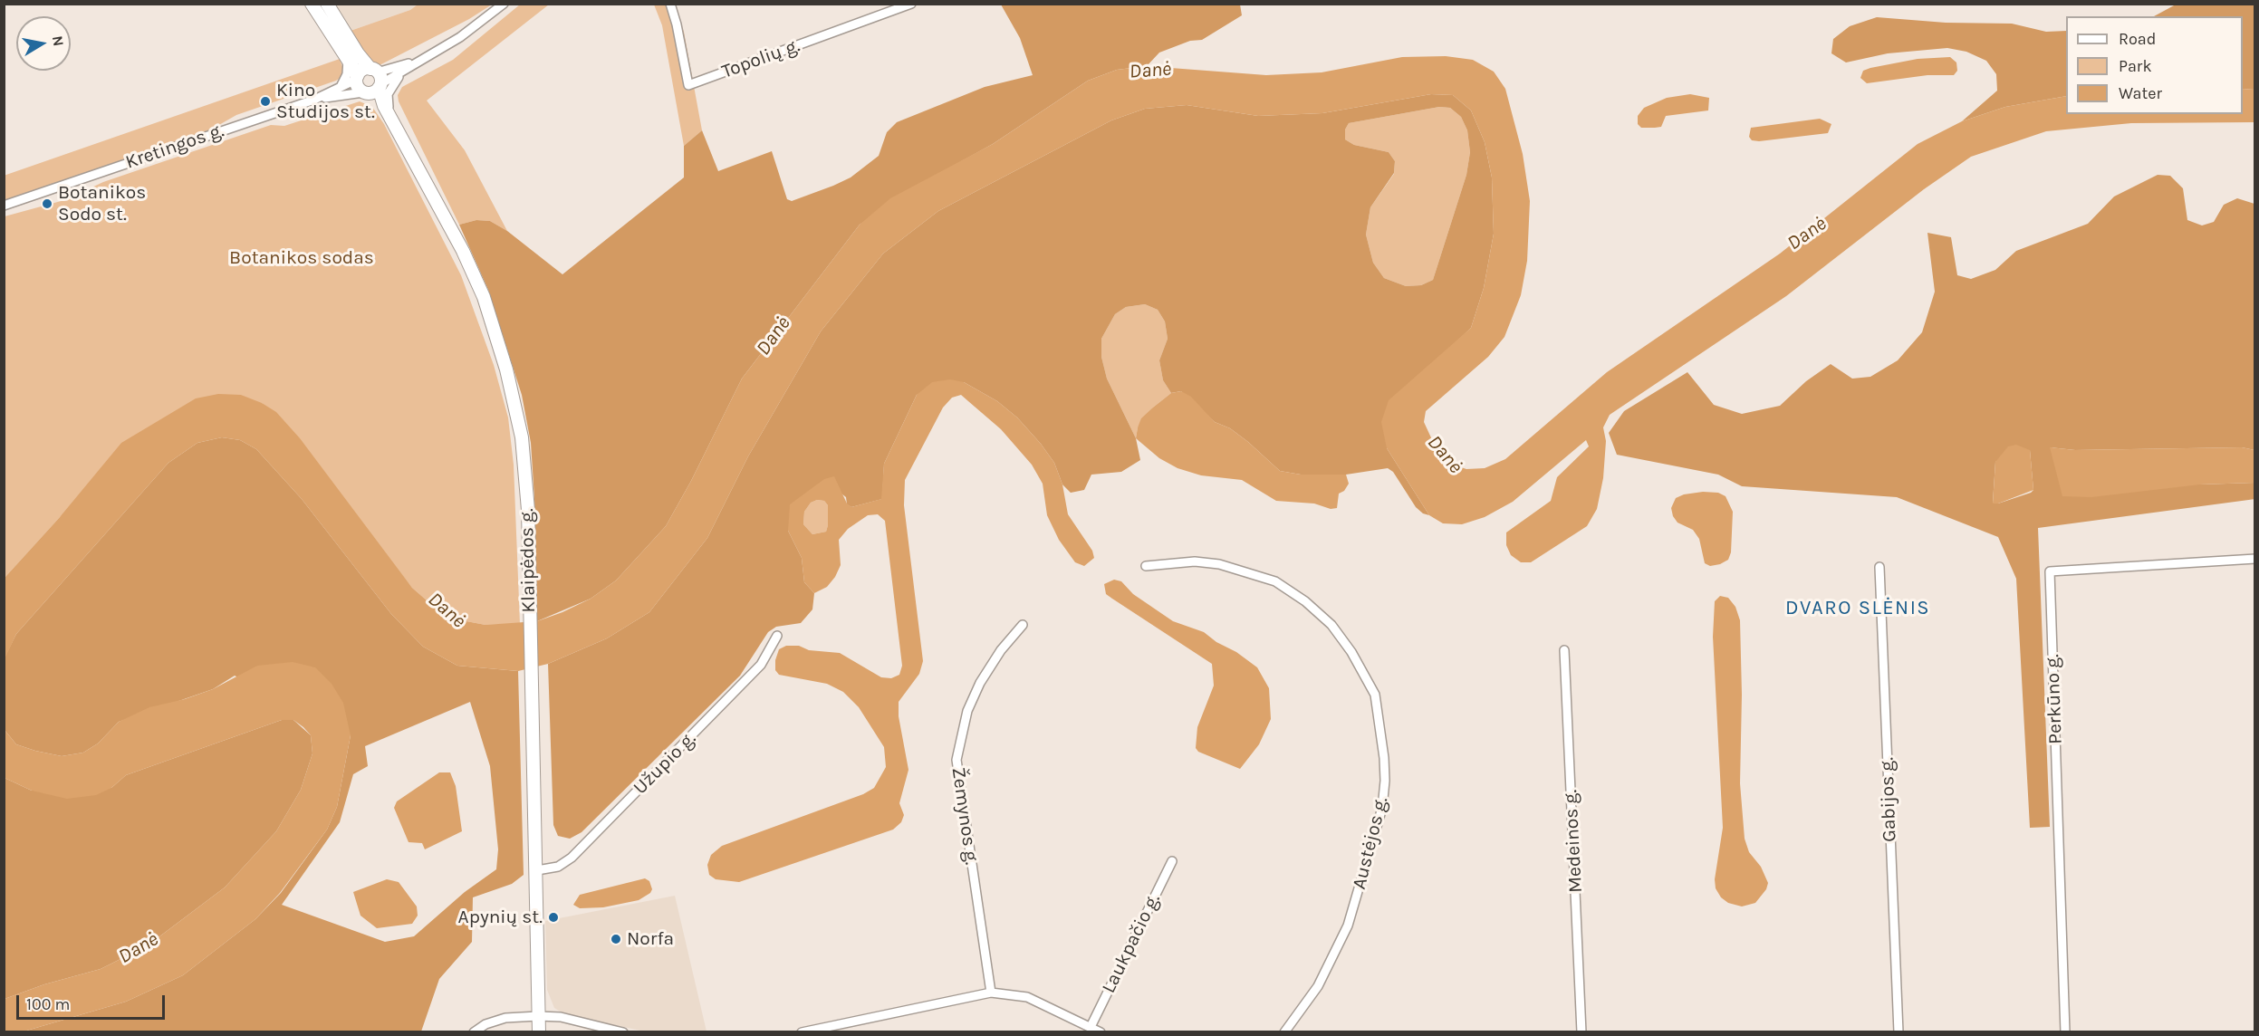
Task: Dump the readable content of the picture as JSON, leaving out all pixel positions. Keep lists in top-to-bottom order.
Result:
{
  "streets": {
    "main road": ["Klaipėdos g."],
    "street": [
      "Topolių g.",
      "Kretingos g.",
      "Perkūno g.",
      "Užupio g.",
      "Gabijos g.",
      "Žemynos g.",
      "Medeinos g.",
      "Austėjos g.",
      "Laukpačio g."
    ]
  },
  "crossings": [
    ["Kretingos g.", "Klaipėdos g."],
    ["Klaipėdos g.", "Užupio g."]
  ],
  "districts": ["DVARO SLĖNIS"],
  "water": ["Danė"],
  "parks": ["Botanikos sodas"],
  "places": [
    "Kino Studijos st.",
    "Botanikos Sodo st.",
    "Apynių st.",
    "Norfa"
  ],
  "legend": ["Road", "Park", "Water"],
  "scale_bar": "100 m",
  "north": "right"
}
